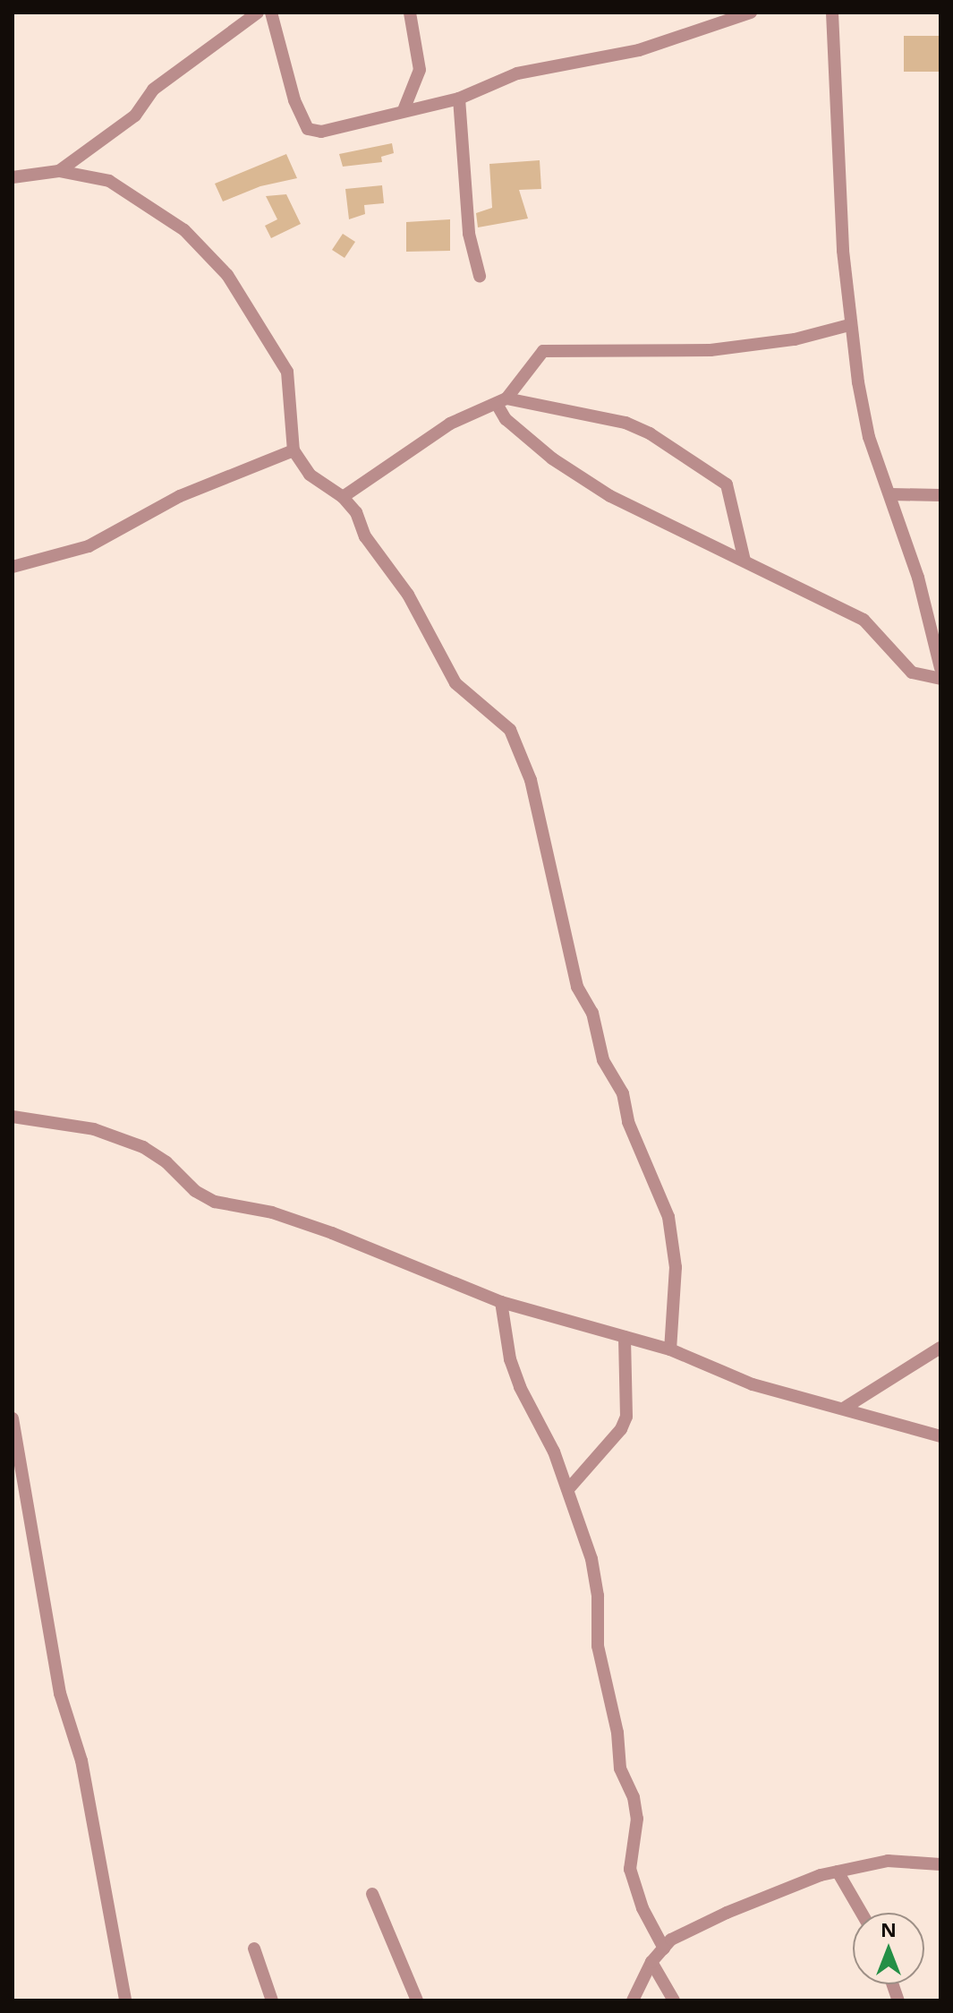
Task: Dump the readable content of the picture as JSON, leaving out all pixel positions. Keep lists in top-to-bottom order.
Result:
{
  "north": "top"
}
